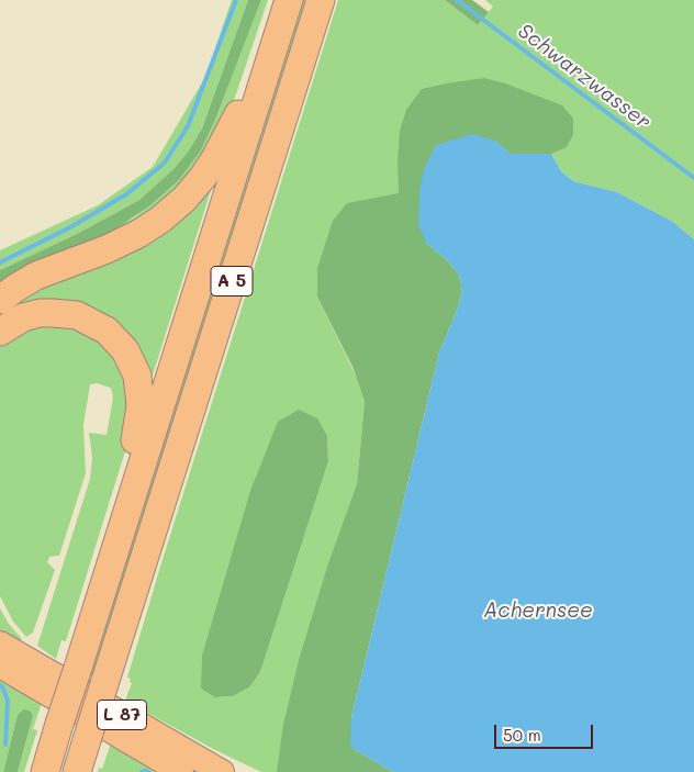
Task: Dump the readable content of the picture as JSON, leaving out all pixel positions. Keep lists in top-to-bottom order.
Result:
{
  "streets": {
    "highway": ["A 5"],
    "main road": ["L 87"]
  },
  "water": ["Schwarzwasser", "Achernsee"],
  "scale_bar": "50 m"
}
